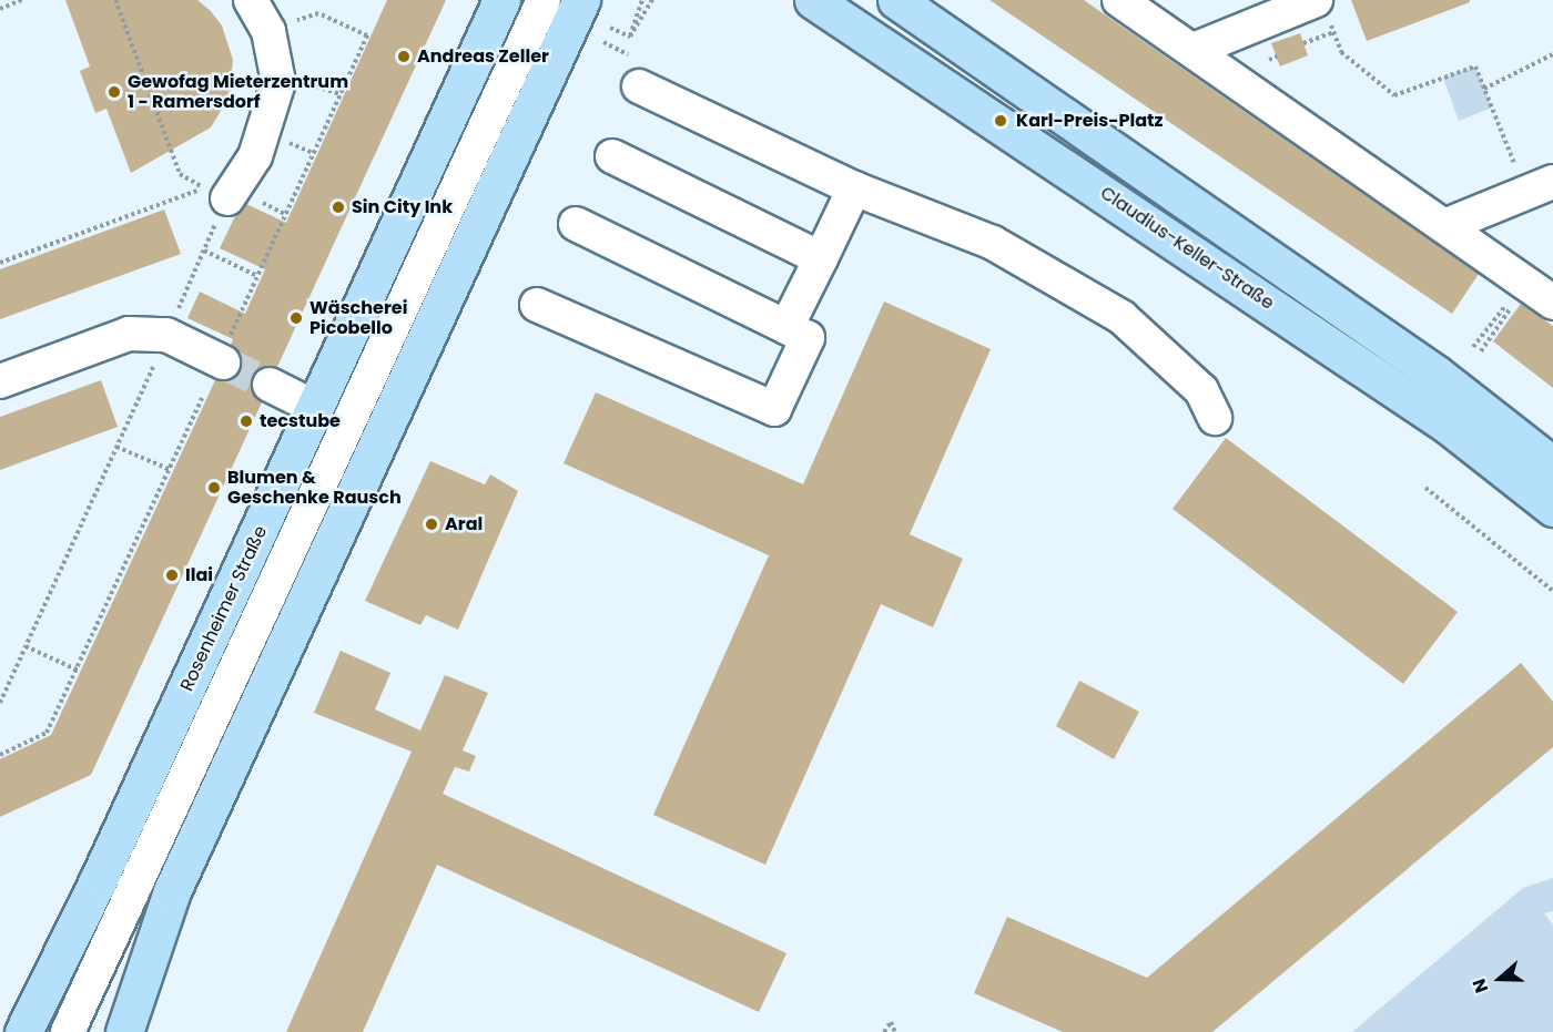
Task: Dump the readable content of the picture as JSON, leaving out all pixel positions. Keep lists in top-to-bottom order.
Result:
{
  "streets": {
    "main road": ["Claudius-Keller-Straße", "Rosenheimer Straße"]
  },
  "places": [
    "Andreas Zeller",
    "Gewofag Mieterzentrum 1 - Ramersdorf",
    "Karl-Preis-Platz",
    "Sin City Ink",
    "Wäscherei Picobello",
    "tecstube",
    "Blumen & Geschenke Rausch",
    "Aral",
    "Ilai"
  ],
  "north": "left"
}
